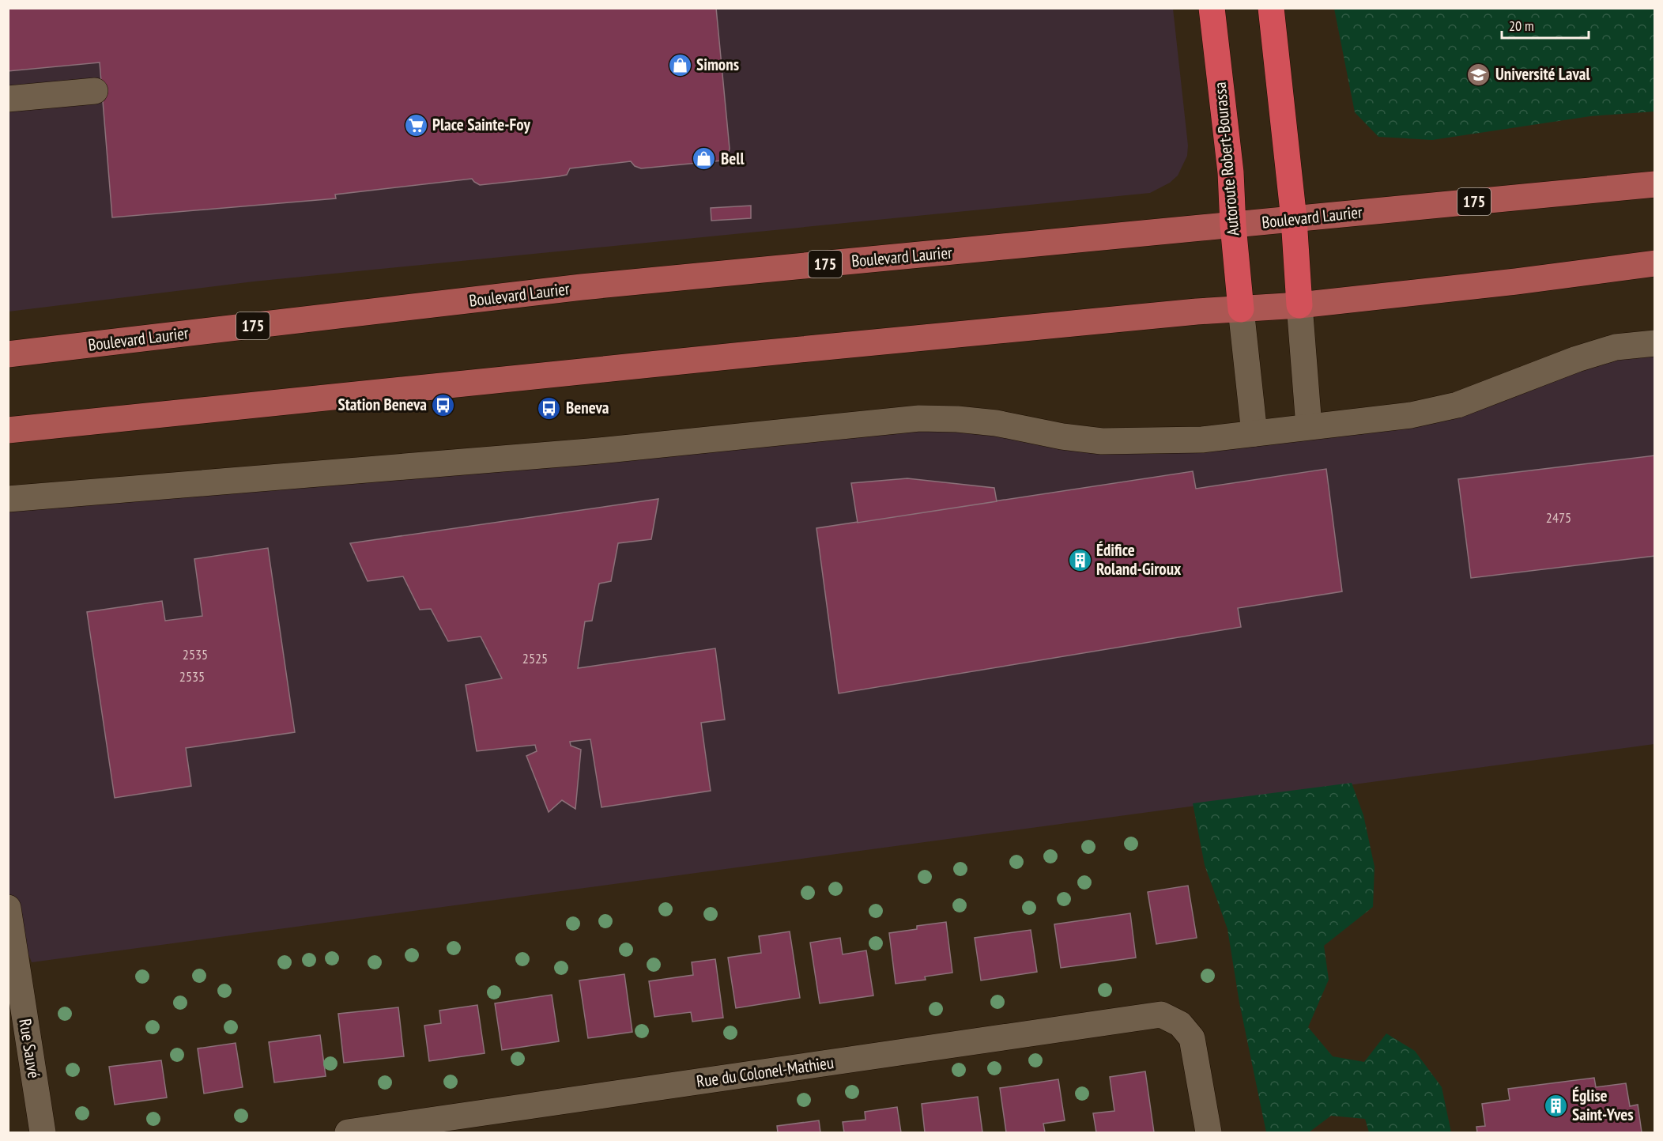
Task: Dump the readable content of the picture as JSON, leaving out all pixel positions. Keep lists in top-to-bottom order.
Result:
{
  "streets": {
    "highway": ["Autoroute Robert-Bourassa"],
    "main road": ["175", "Boulevard Laurier"],
    "street": ["Rue Sauvé", "Rue du Colonel-Mathieu"]
  },
  "crossings": [
    ["Autoroute Robert-Bourassa", "Boulevard Laurier"]
  ],
  "places": {
    "shop": ["Simons", "Bell"],
    "school or university": ["Université Laval"],
    "supermarket": ["Place Sainte-Foy"],
    "bus stop": ["Station Beneva", "Beneva"],
    "building": ["Édifice Roland-Giroux", "Église Saint-Yves"]
  },
  "house_numbers": [
    "2475",
    "2535",
    "2525",
    "2535"
  ],
  "scale_bar": "20 m"
}
